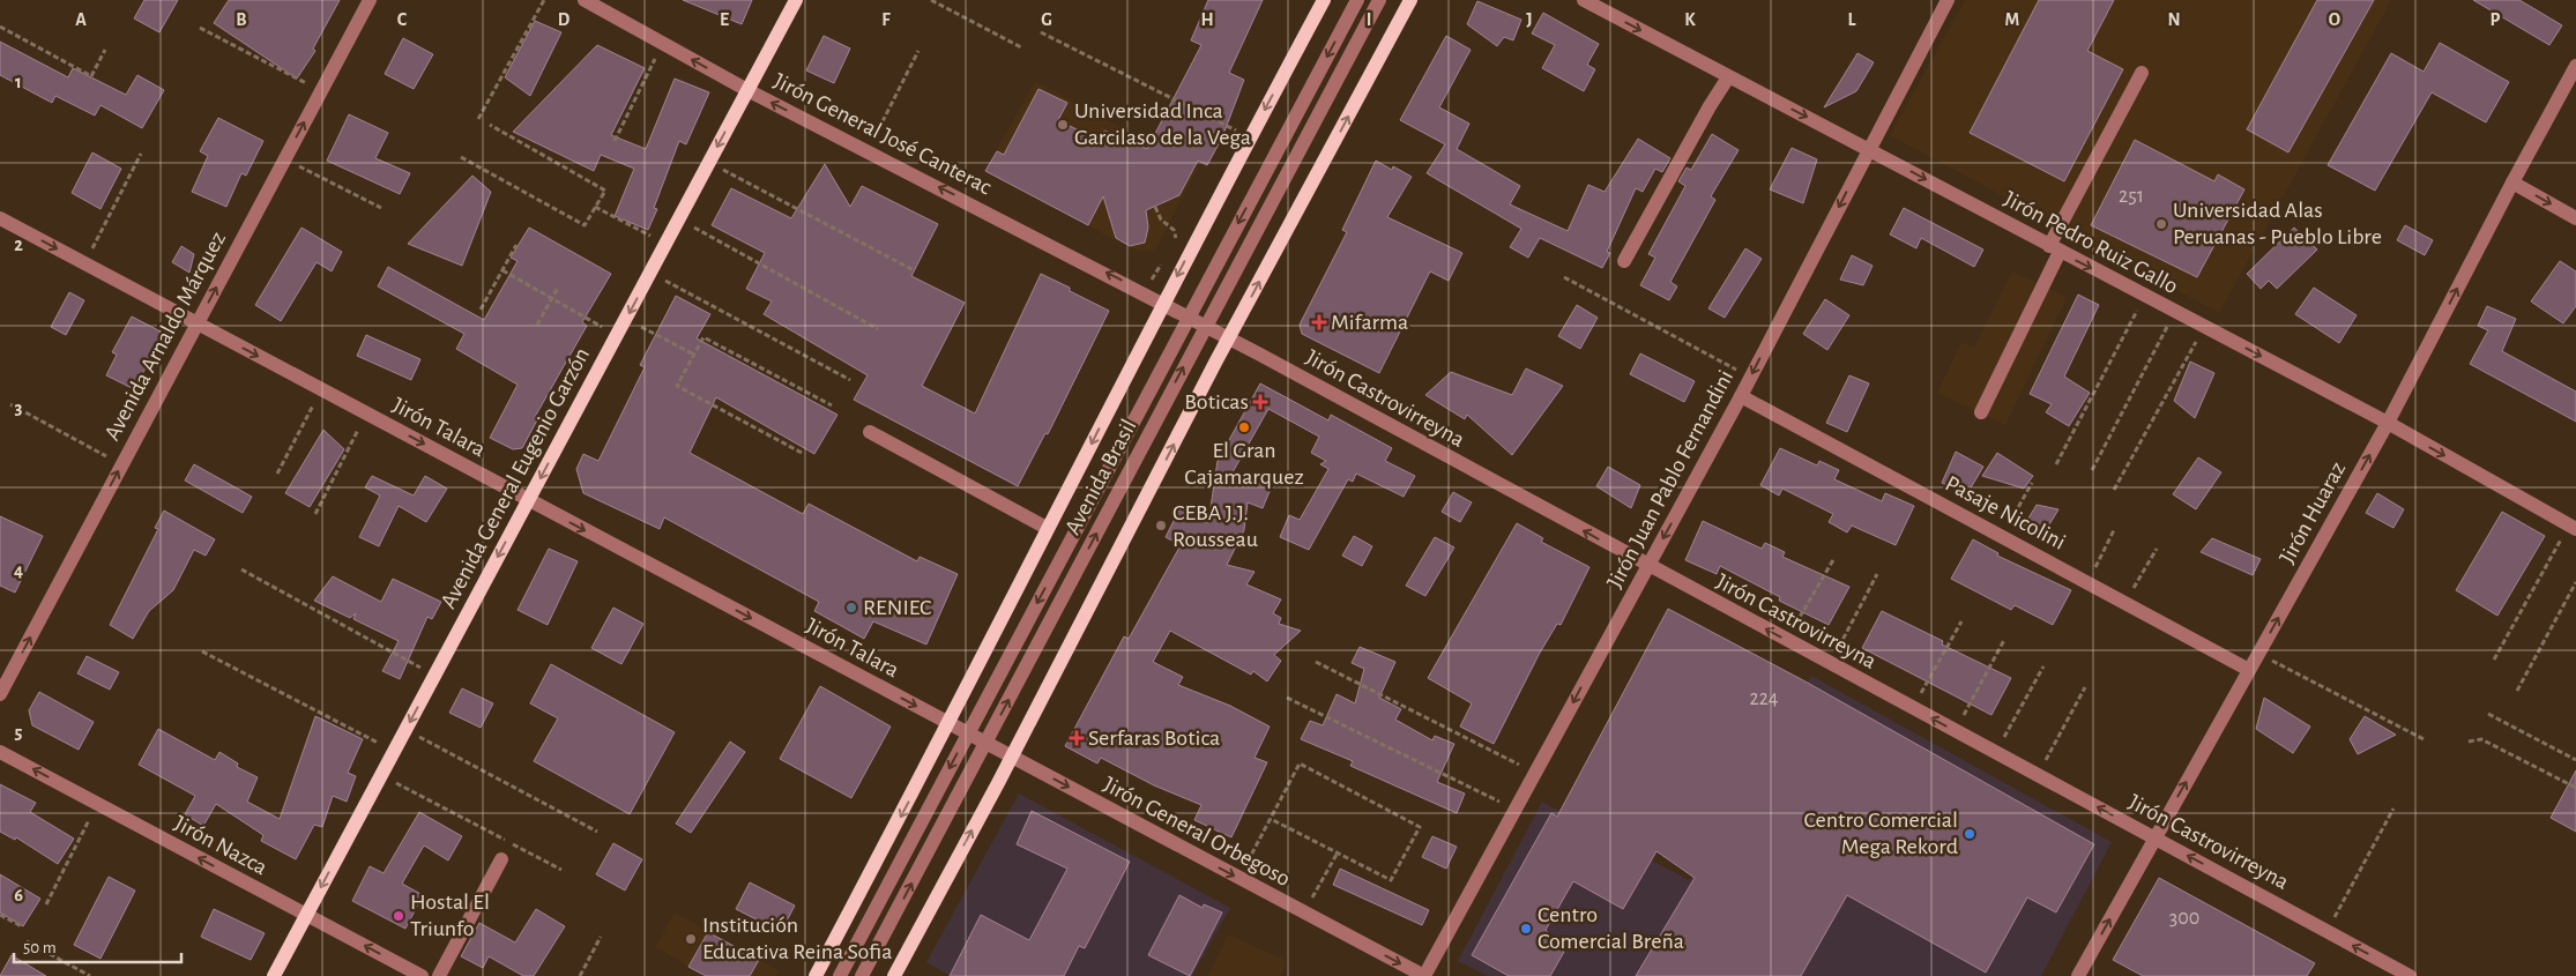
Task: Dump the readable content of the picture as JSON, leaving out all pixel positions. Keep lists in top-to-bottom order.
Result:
{
  "streets": {
    "main road": ["Avenida Brasil", "Avenida General Eugenio Garzón"],
    "street": [
      "Jirón General José Canterac",
      "Jirón Pedro Ruiz Gallo",
      "Avenida Arnaldo Márquez",
      "Jirón Castrovirreyna",
      "Jirón Talara",
      "Jirón Juan Pablo Fernandini",
      "Pasaje Nicolini",
      "Jirón Huaraz",
      "Jirón General Orbegoso",
      "Jirón Nazca"
    ]
  },
  "crossings": [
    ["Jirón General José Canterac", "Jirón Castrovirreyna"],
    ["Jirón General José Canterac", "Avenida Brasil"],
    ["Jirón General José Canterac", "Avenida General Eugenio Garzón"],
    ["Jirón Pedro Ruiz Gallo", "Jirón Juan Pablo Fernandini"],
    ["Jirón Pedro Ruiz Gallo", "Jirón Huaraz"],
    ["Avenida Arnaldo Márquez", "Jirón Talara"],
    ["Jirón Castrovirreyna", "Avenida Brasil"],
    ["Jirón Castrovirreyna", "Jirón Juan Pablo Fernandini"],
    ["Jirón Castrovirreyna", "Jirón Huaraz"],
    ["Jirón Talara", "Avenida Brasil"],
    ["Jirón Talara", "Avenida General Eugenio Garzón"],
    ["Jirón Talara", "Jirón General Orbegoso"],
    ["Avenida Brasil", "Jirón General Orbegoso"],
    ["Avenida General Eugenio Garzón", "Jirón Nazca"],
    ["Jirón Juan Pablo Fernandini", "Pasaje Nicolini"],
    ["Jirón Juan Pablo Fernandini", "Jirón General Orbegoso"],
    ["Pasaje Nicolini", "Jirón Huaraz"]
  ],
  "one_way": [
    "Jirón General José Canterac",
    "Jirón Pedro Ruiz Gallo",
    "Avenida Arnaldo Márquez",
    "Jirón Castrovirreyna",
    "Jirón Talara",
    "Avenida General Eugenio Garzón",
    "Jirón Juan Pablo Fernandini",
    "Jirón Huaraz",
    "Jirón General Orbegoso",
    "Jirón Nazca"
  ],
  "places": {
    "other": [
      "Universidad Inca Garcilaso de la Vega",
      "Universidad Alas Peruanas - Pueblo Libre",
      "El Gran Cajamarquez",
      "CEBA J.J. Rousseau",
      "RENIEC",
      "Centro Comercial Mega Rekord",
      "Hostal El Triunfo",
      "Centro Comercial Breña",
      "Institución Educativa Reina Sofia"
    ],
    "health": ["Mifarma", "Boticas", "Serfaras Botica"]
  },
  "house_numbers": ["251", "224", "300"],
  "scale_bar": "50 m",
  "grid": {
    "columns": [
      "A",
      "B",
      "C",
      "D",
      "E",
      "F",
      "G",
      "H",
      "I",
      "J",
      "K",
      "L",
      "M",
      "N",
      "O",
      "P"
    ],
    "rows": [
      "1",
      "2",
      "3",
      "4",
      "5",
      "6"
    ]
  }
}
